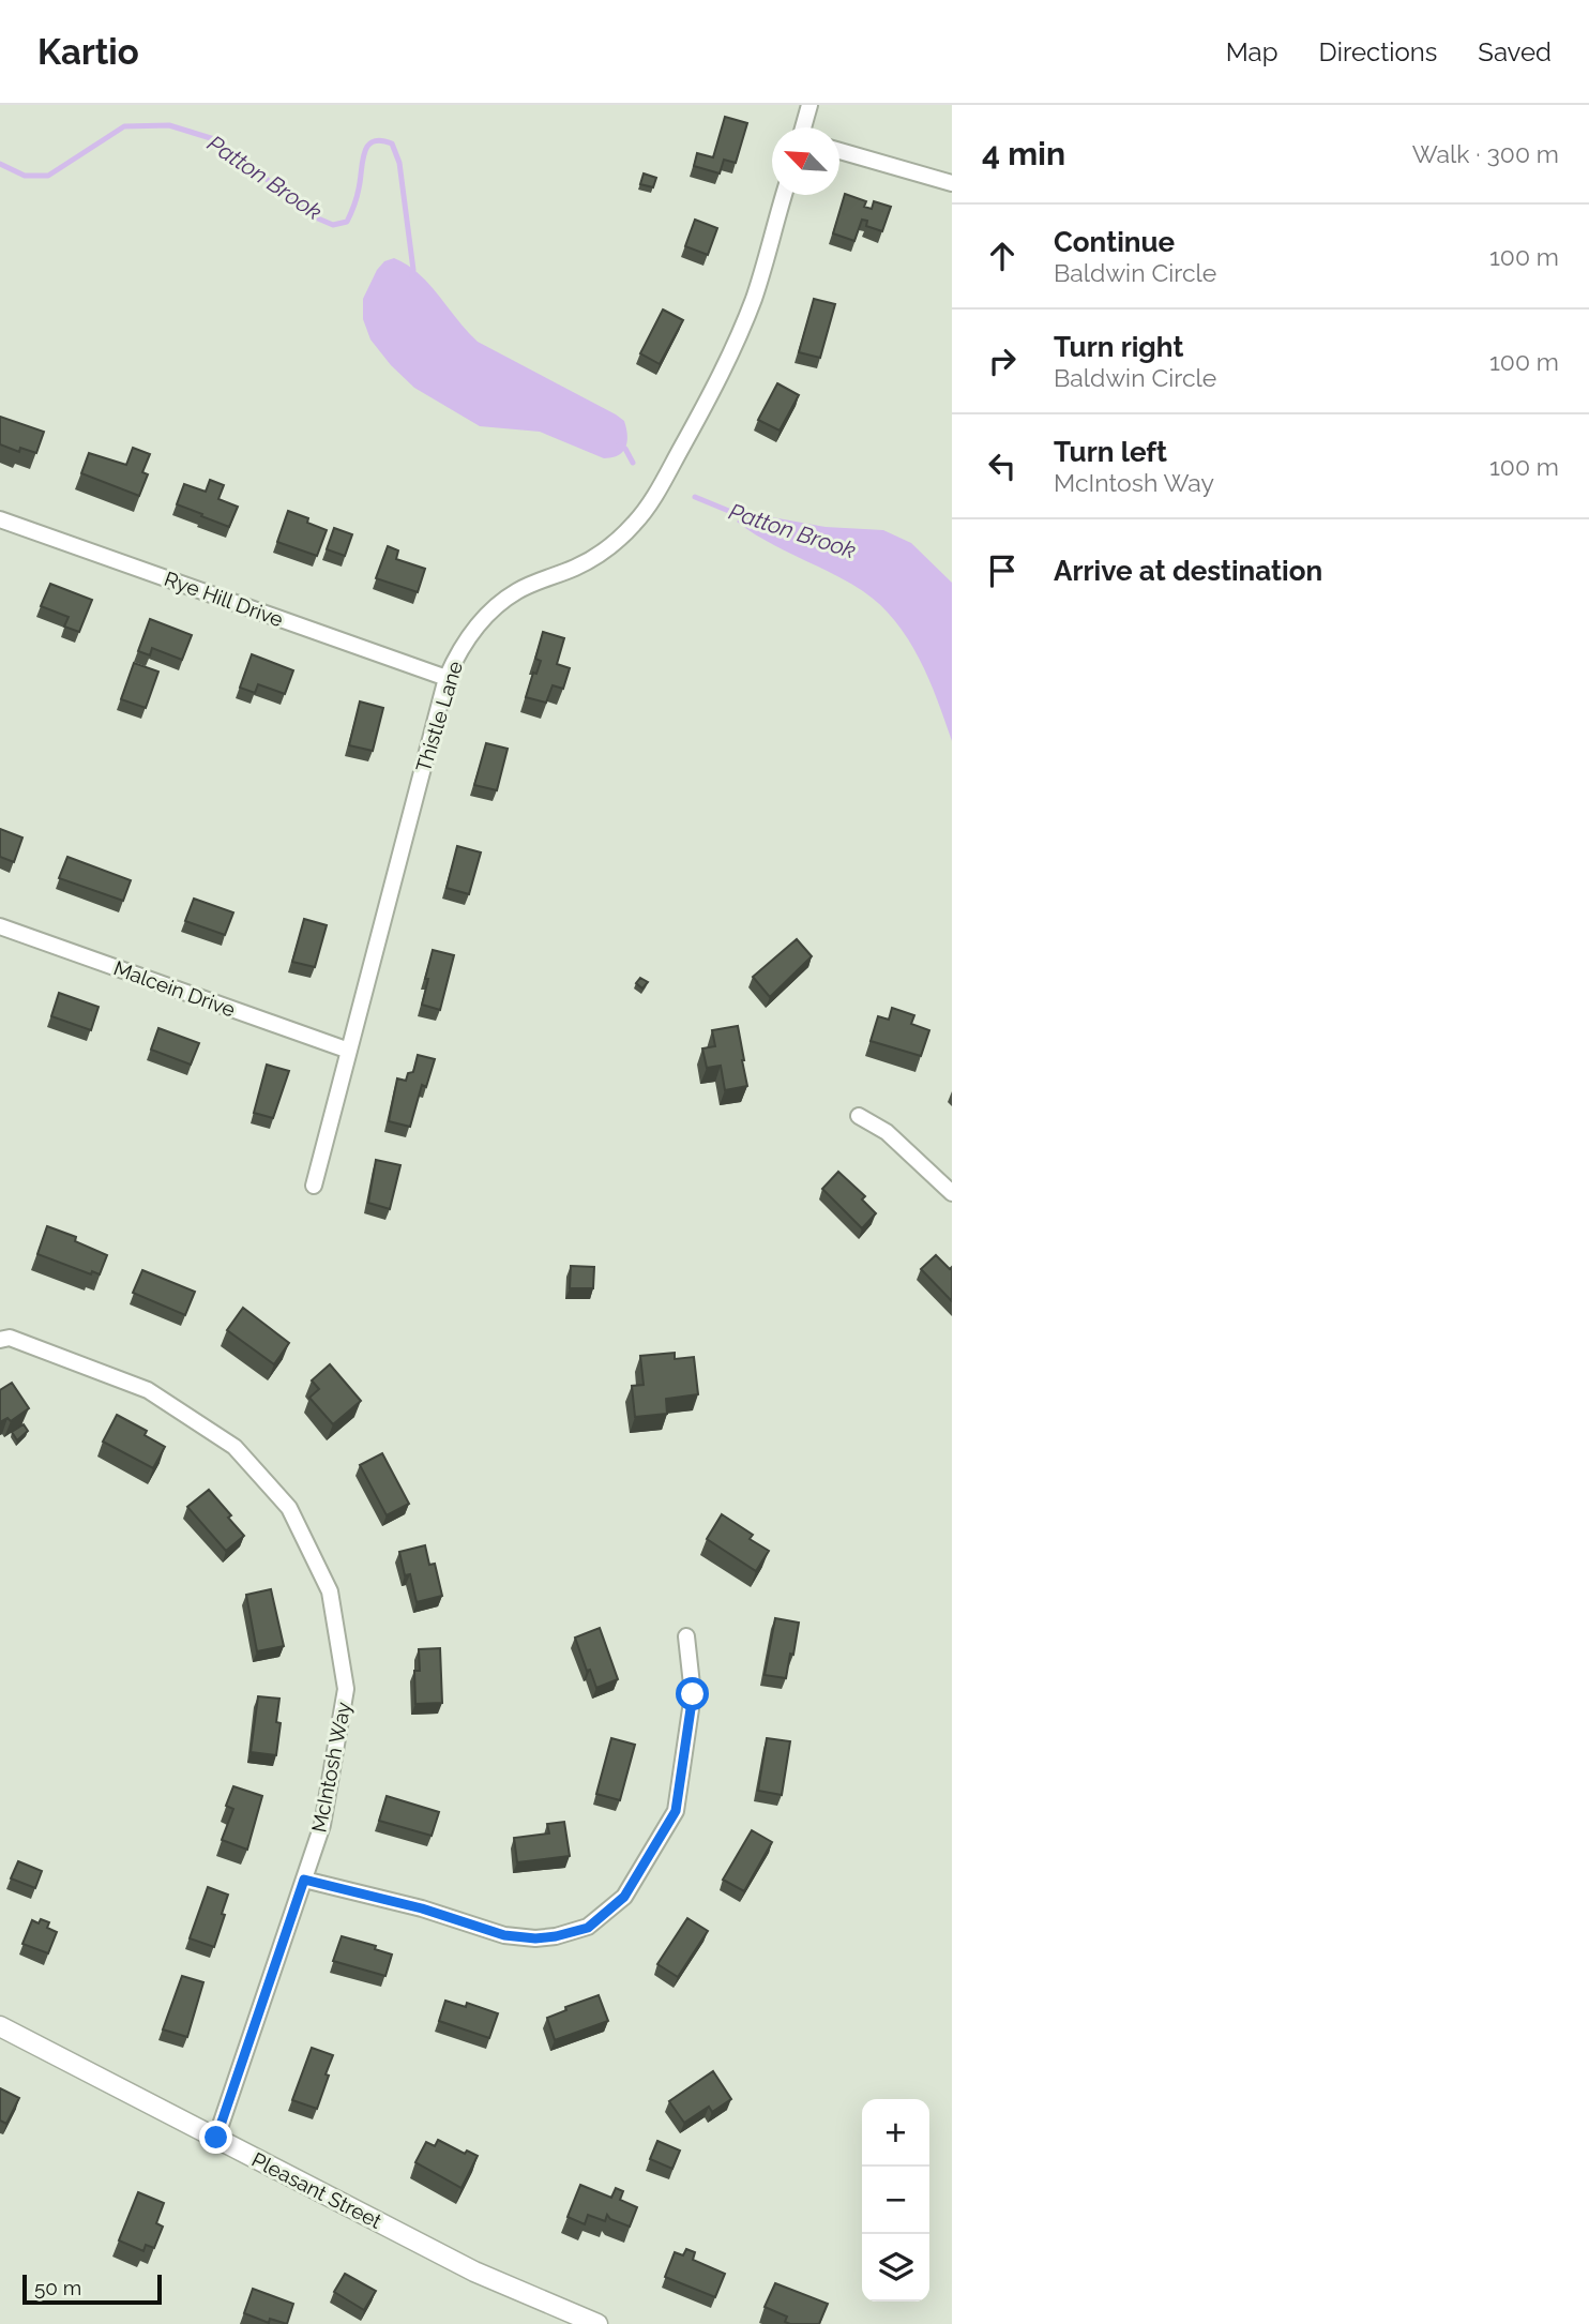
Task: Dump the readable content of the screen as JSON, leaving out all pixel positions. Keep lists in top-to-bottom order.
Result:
{
  "streets": {
    "street": [
      "Rye Hill Drive",
      "Thistle Lane",
      "Malcein Drive",
      "McIntosh Way",
      "Pleasant Street"
    ]
  },
  "crossings": [
    ["Rye Hill Drive", "Thistle Lane"],
    ["Thistle Lane", "Malcein Drive"],
    ["McIntosh Way", "Pleasant Street"]
  ],
  "water": ["Patton Brook"],
  "scale_bar": "50 m",
  "north": "top left",
  "page": {
    "header": "Kartio",
    "nav": ["Map", "Directions", "Saved"],
    "heading": ["4 min", "Walk · 300 m"],
    "list": [
      ["Continue", "Baldwin Circle", "100 m"],
      ["Turn right", "Baldwin Circle", "100 m"],
      ["Turn left", "McIntosh Way", "100 m"],
      "Arrive at destination"
    ],
    "map_buttons": ["+", "−"],
    "scale": "50 m"
  }
}
